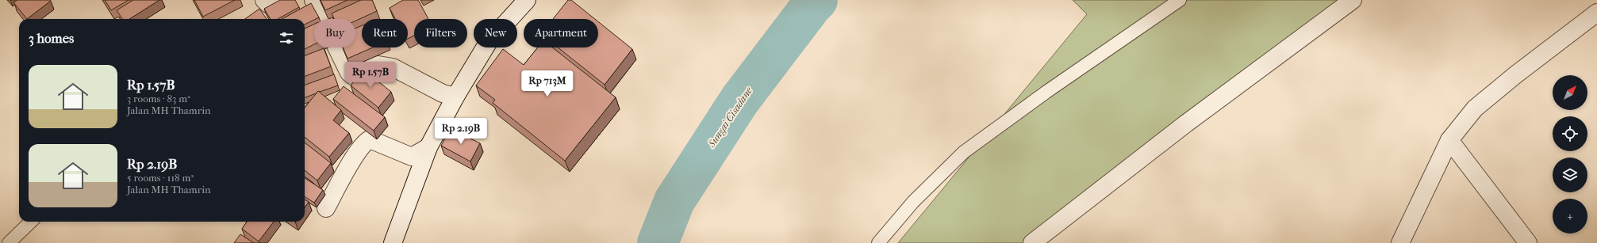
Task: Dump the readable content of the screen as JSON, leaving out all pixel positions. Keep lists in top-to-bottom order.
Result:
{
  "water": ["Sungai Cisadane"],
  "north": "top right",
  "page": {
    "chip": [
      "Buy",
      "Rent",
      "Filters",
      "New",
      "Apartment"
    ],
    "heading": "3 homes",
    "list": [
      {
        "name": "Rp 1.57B",
        "note": "3 rooms · 83 m² · Jalan MH Thamrin"
      },
      {
        "name": "Rp 2.19B",
        "note": "5 rooms · 118 m² · Jalan MH Thamrin"
      }
    ],
    "price": ["Rp 1.57B", "Rp 713M", "Rp 2.19B"],
    "map_buttons": "+"
  }
}
